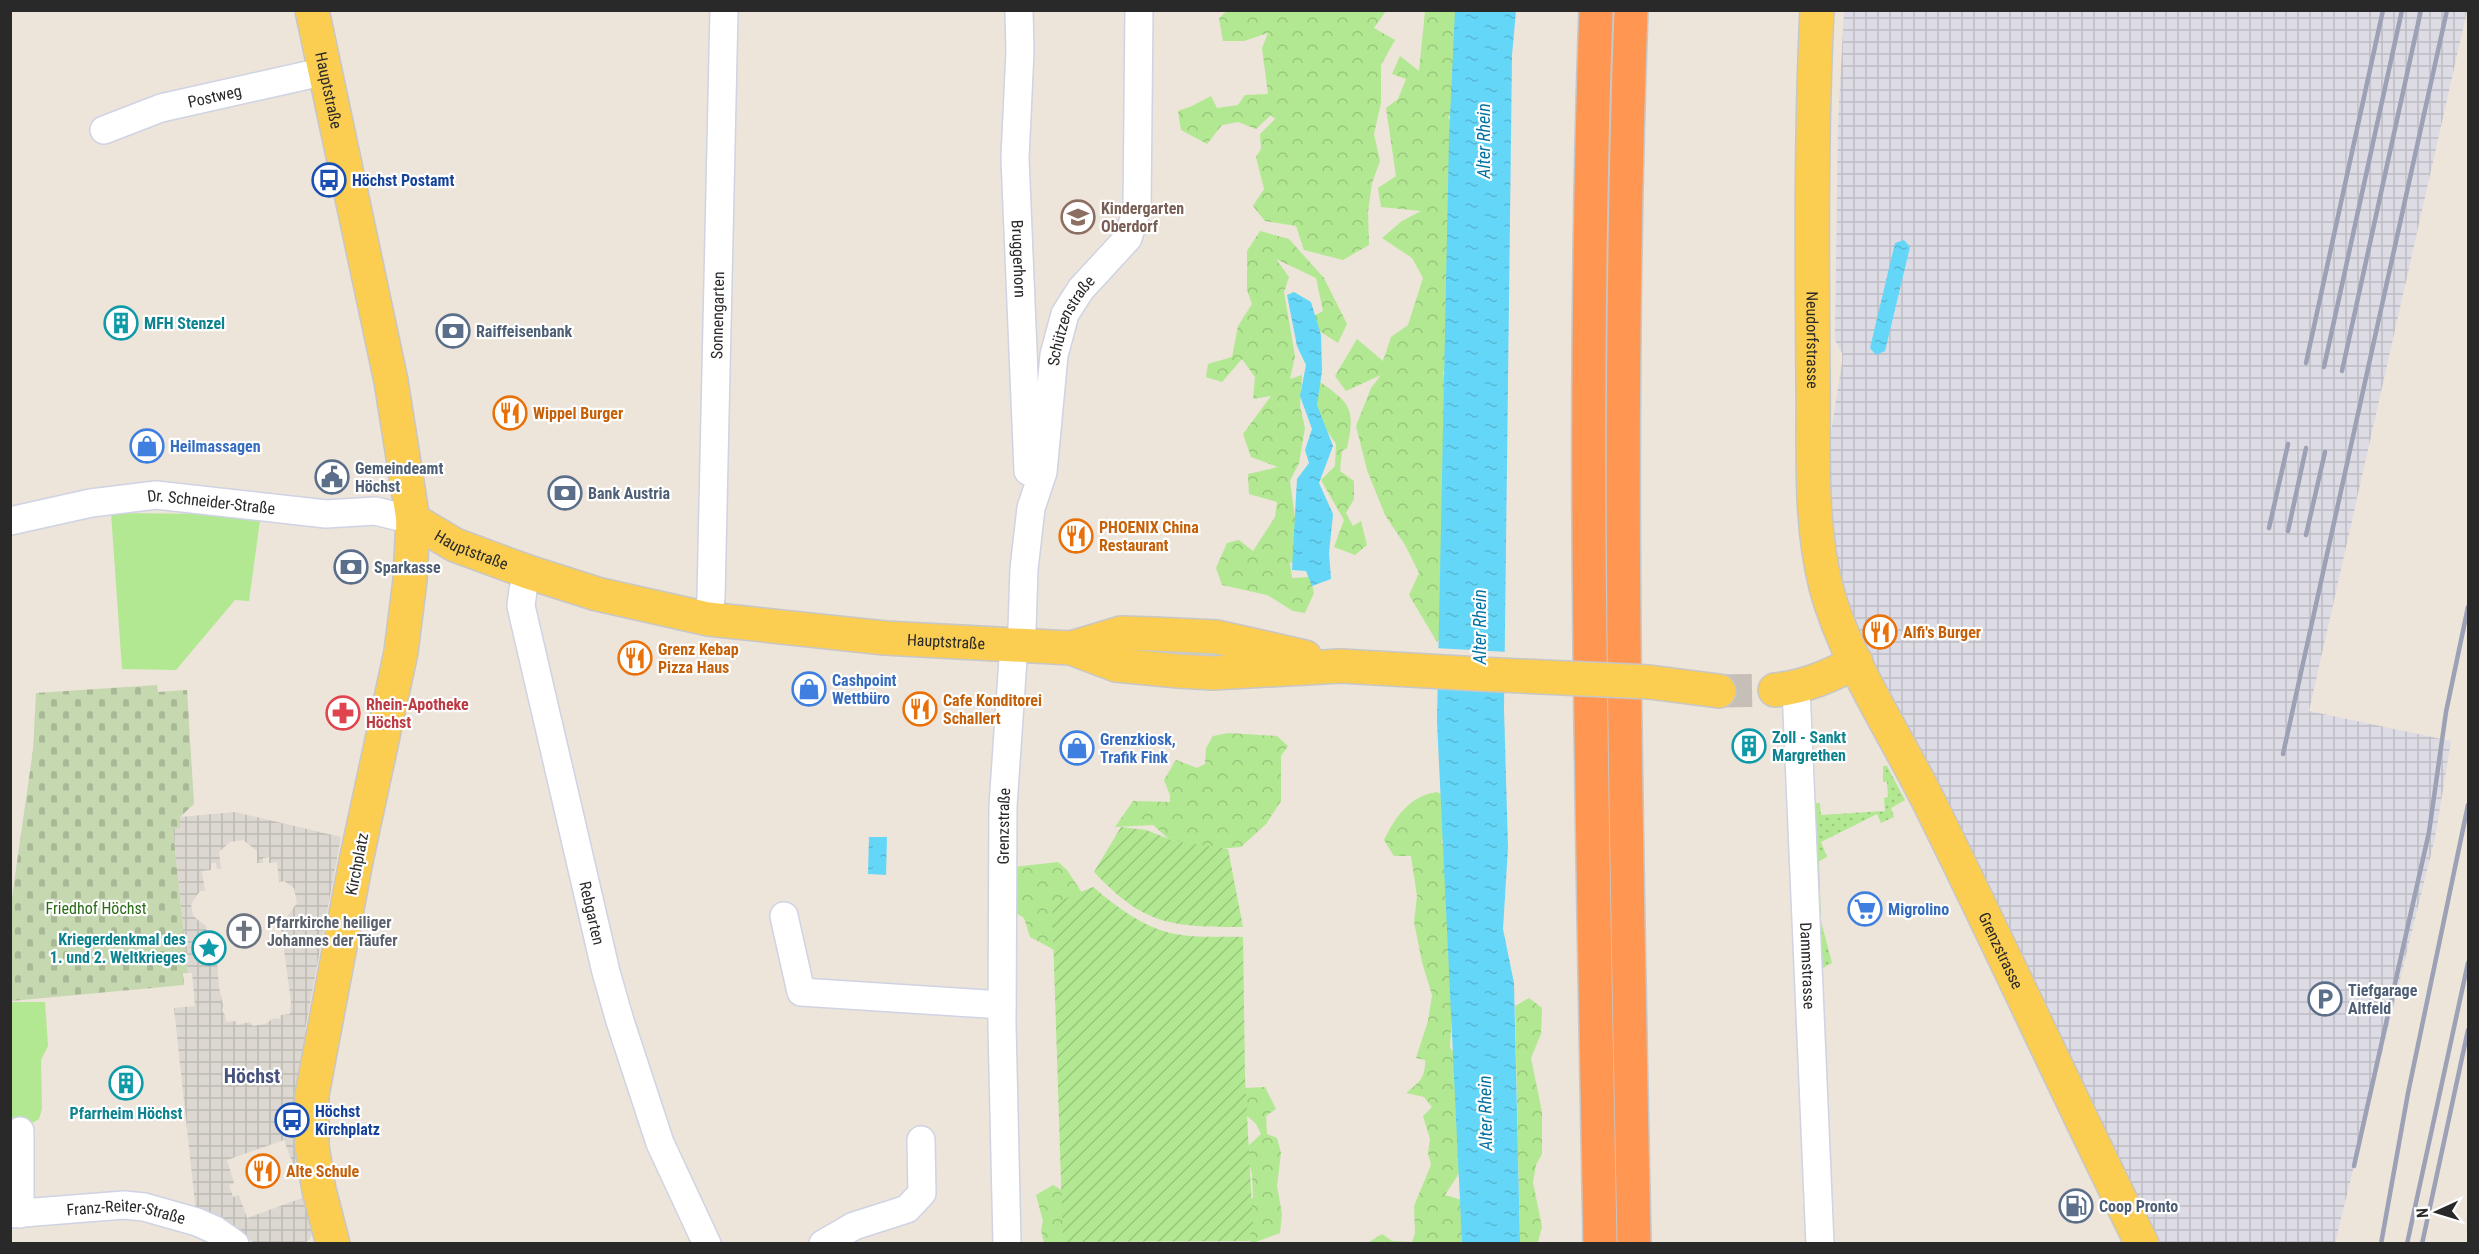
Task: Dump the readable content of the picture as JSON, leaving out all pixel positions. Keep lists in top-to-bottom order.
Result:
{
  "streets": {
    "main road": [
      "Hauptstraße",
      "Neudorfstrasse",
      "Kirchplatz",
      "Grenzstrasse"
    ],
    "street": [
      "Postweg",
      "Bruggerhorn",
      "Sonnengarten",
      "Schützenstraße",
      "Dr. Schneider-Straße",
      "Grenzstraße",
      "Rebgarten",
      "Dammstrasse",
      "Franz-Reiter-Straße"
    ]
  },
  "crossings": [
    ["Hauptstraße", "Postweg"],
    ["Hauptstraße", "Sonnengarten"],
    ["Hauptstraße", "Schützenstraße"],
    ["Hauptstraße", "Dr. Schneider-Straße"],
    ["Hauptstraße", "Grenzstraße"],
    ["Hauptstraße", "Kirchplatz"],
    ["Hauptstraße", "Rebgarten"],
    ["Bruggerhorn", "Schützenstraße"],
    ["Schützenstraße", "Grenzstraße"],
    ["Neudorfstrasse", "Grenzstrasse"],
    ["Dr. Schneider-Straße", "Kirchplatz"]
  ],
  "districts": ["Höchst"],
  "water": ["Alter Rhein"],
  "parks": ["Friedhof Höchst"],
  "places": {
    "bus stop": ["Höchst Postamt", "Höchst Kirchplatz"],
    "school or university": ["Kindergarten Oberdorf"],
    "building": ["MFH Stenzel", "Zoll - Sankt Margrethen", "Pfarrheim Höchst"],
    "bank": ["Raiffeisenbank", "Bank Austria", "Sparkasse"],
    "restaurant": [
      "Wippel Burger",
      "PHOENIX China Restaurant",
      "Alfi's Burger",
      "Grenz Kebap Pizza Haus",
      "Cafe Konditorei Schallert",
      "Alte Schule"
    ],
    "shop": ["Heilmassagen", "Cashpoint Wettbüro", "Grenzkiosk, Trafik Fink"],
    "public building": ["Gemeindeamt Höchst"],
    "pharmacy": ["Rhein-Apotheke Höchst"],
    "supermarket": ["Migrolino"],
    "church": ["Pfarrkirche heiliger Johannes der Täufer"],
    "place": ["Kriegerdenkmal des 1. und 2. Weltkrieges"],
    "parking": ["Tiefgarage Altfeld"],
    "fuel station": ["Coop Pronto"]
  },
  "north": "left"
}
